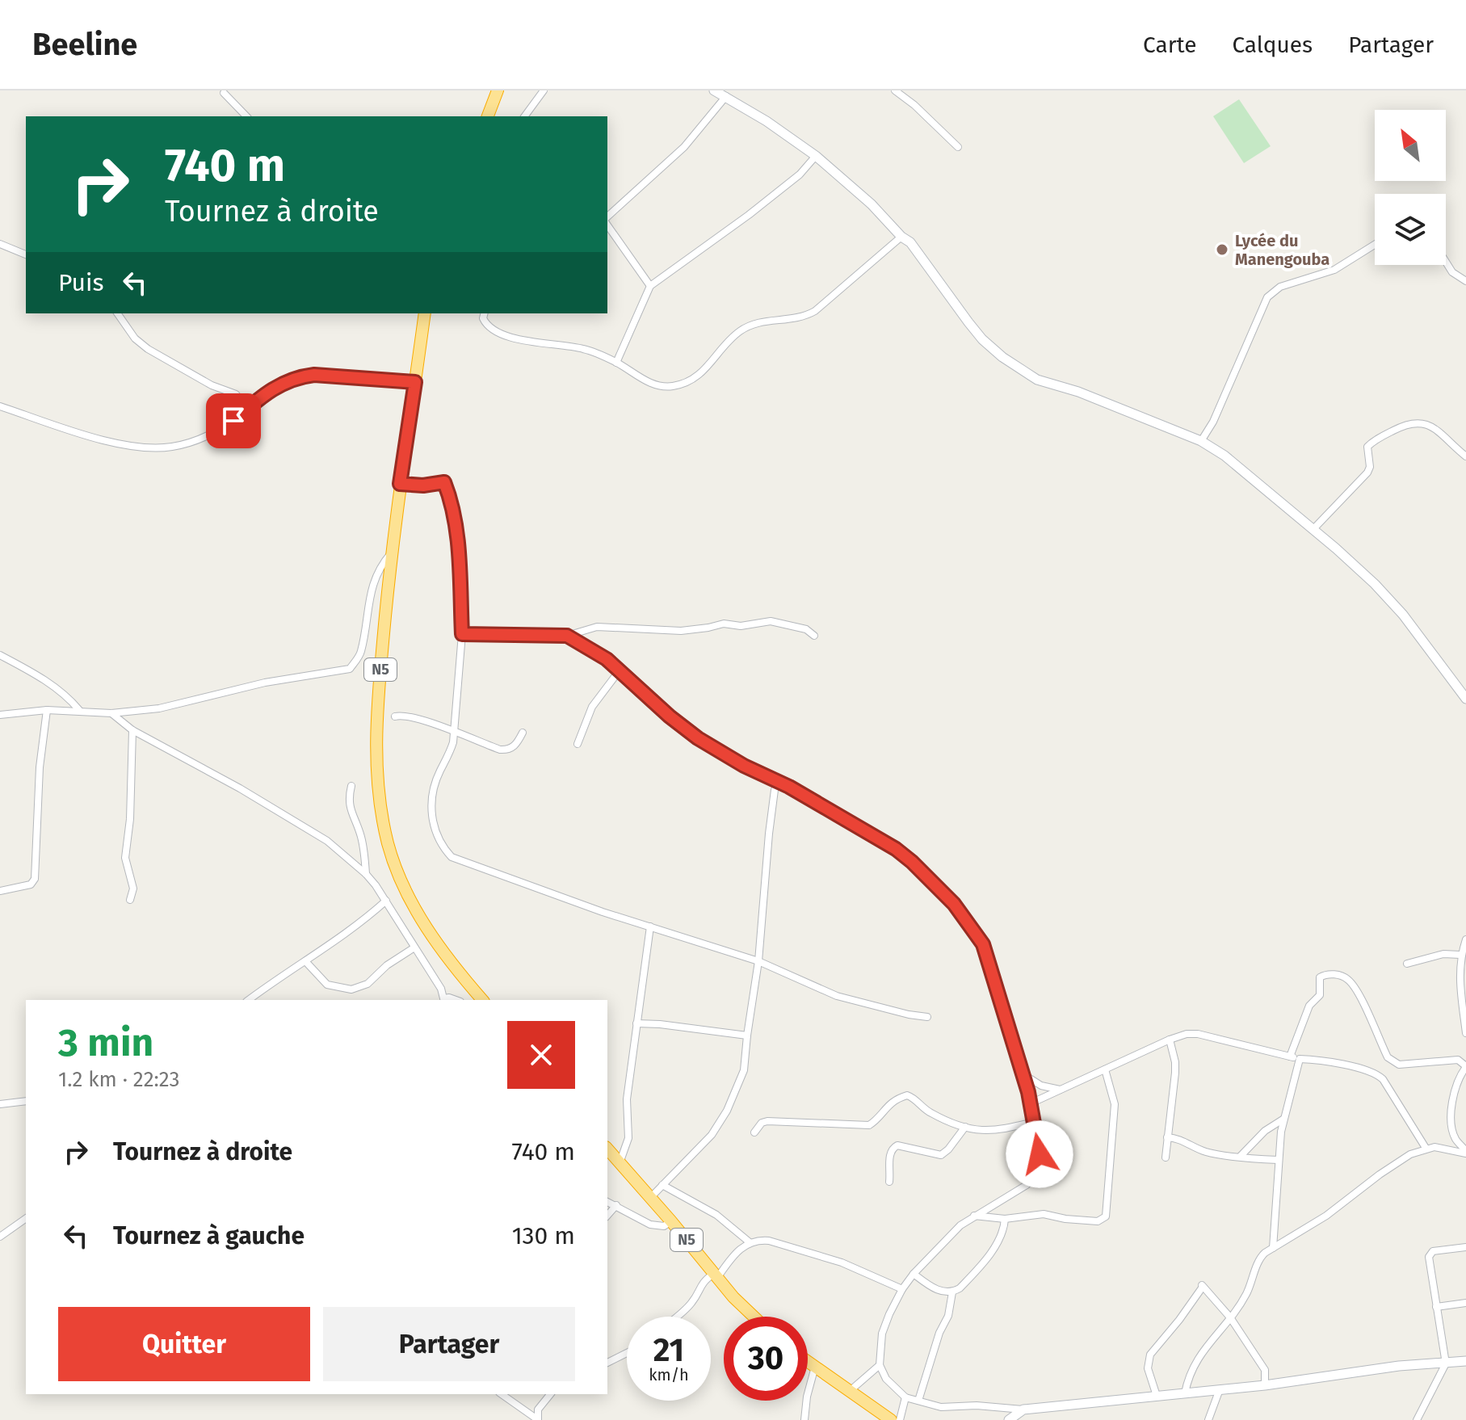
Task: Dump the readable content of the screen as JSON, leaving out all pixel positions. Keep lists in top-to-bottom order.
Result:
{
  "streets": {
    "highway": ["N5"]
  },
  "places": ["Lycée du Manengouba"],
  "north": "top left",
  "page": {
    "header": "Beeline",
    "nav": ["Carte", "Calques", "Partager"],
    "turn": ["740 m", "Tournez à droite"],
    "then": "Puis",
    "heading": ["3 min", "1.2 km · 22:23"],
    "list": [
      {
        "name": "Tournez à droite",
        "value": "740 m"
      },
      {
        "name": "Tournez à gauche",
        "value": "130 m"
      }
    ],
    "buttons": ["Quitter", "Partager"],
    "speed": "21 km/h",
    "limit": "30"
  }
}
